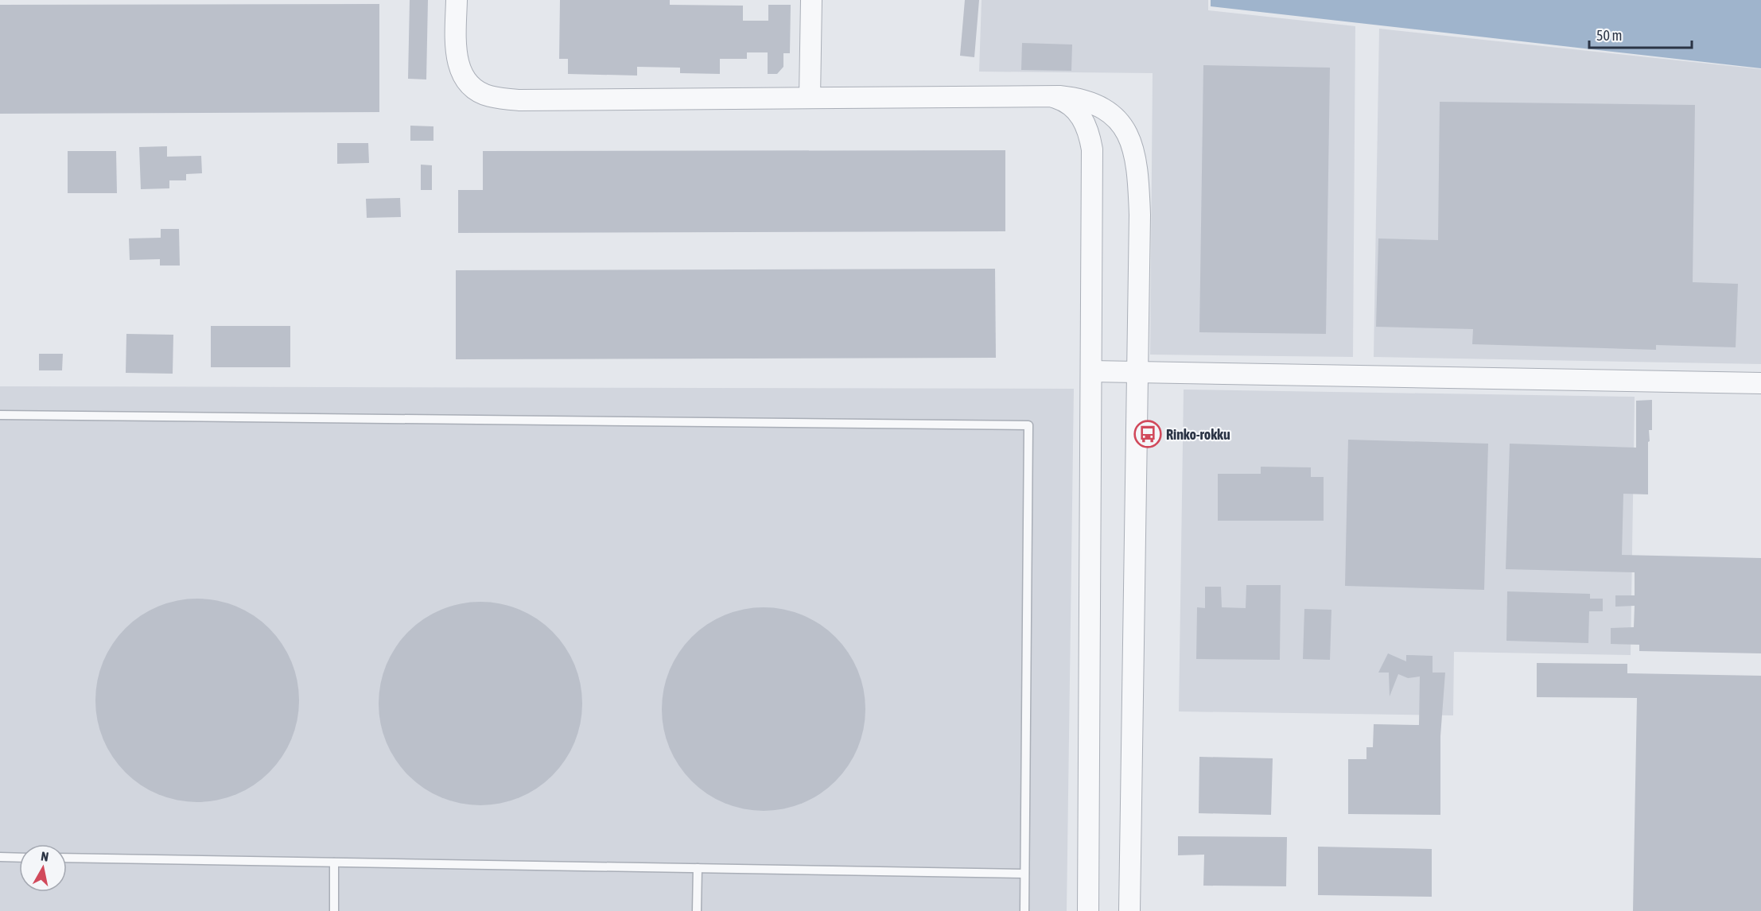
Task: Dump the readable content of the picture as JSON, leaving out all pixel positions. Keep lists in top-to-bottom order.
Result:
{
  "places": {
    "bus stop": ["Rinko-rokku"]
  },
  "scale_bar": "50 m",
  "north": "top"
}
